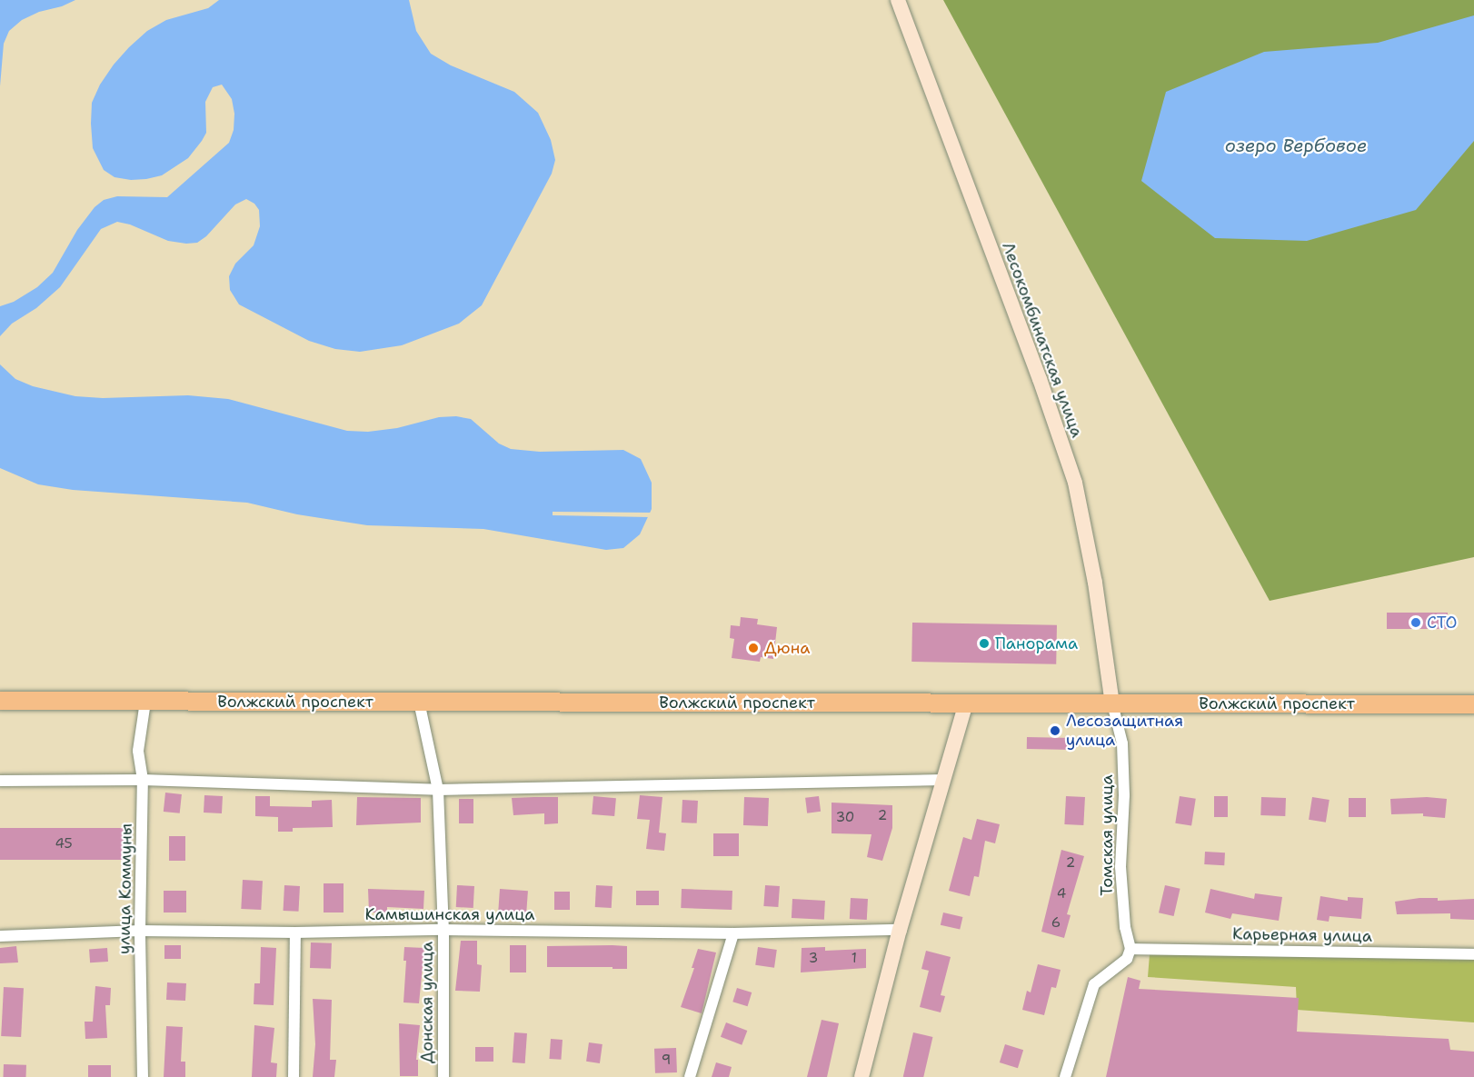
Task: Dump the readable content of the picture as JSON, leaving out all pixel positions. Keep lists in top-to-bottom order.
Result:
{
  "streets": {
    "main road": ["Волжский проспект"],
    "street": [
      "Лесокомбинатская улица",
      "Томская улица",
      "улица Коммуны",
      "Камышинская улица",
      "Карьерная улица",
      "Донская улица"
    ]
  },
  "crossings": [
    ["Лесокомбинатская улица", "Волжский проспект"],
    ["Лесокомбинатская улица", "Томская улица"],
    ["Волжский проспект", "Томская улица"],
    ["Волжский проспект", "улица Коммуны"],
    ["Волжский проспект", "Донская улица"],
    ["Томская улица", "Карьерная улица"],
    ["улица Коммуны", "Камышинская улица"],
    ["Камышинская улица", "Донская улица"]
  ],
  "water": ["озеро Вербовое"],
  "places": [
    "СТО",
    "Панорама",
    "Дюна",
    "Лесозащитная улица"
  ],
  "house_numbers": [
    "2",
    "30",
    "45",
    "2",
    "4",
    "6",
    "3",
    "1",
    "9"
  ]
}
